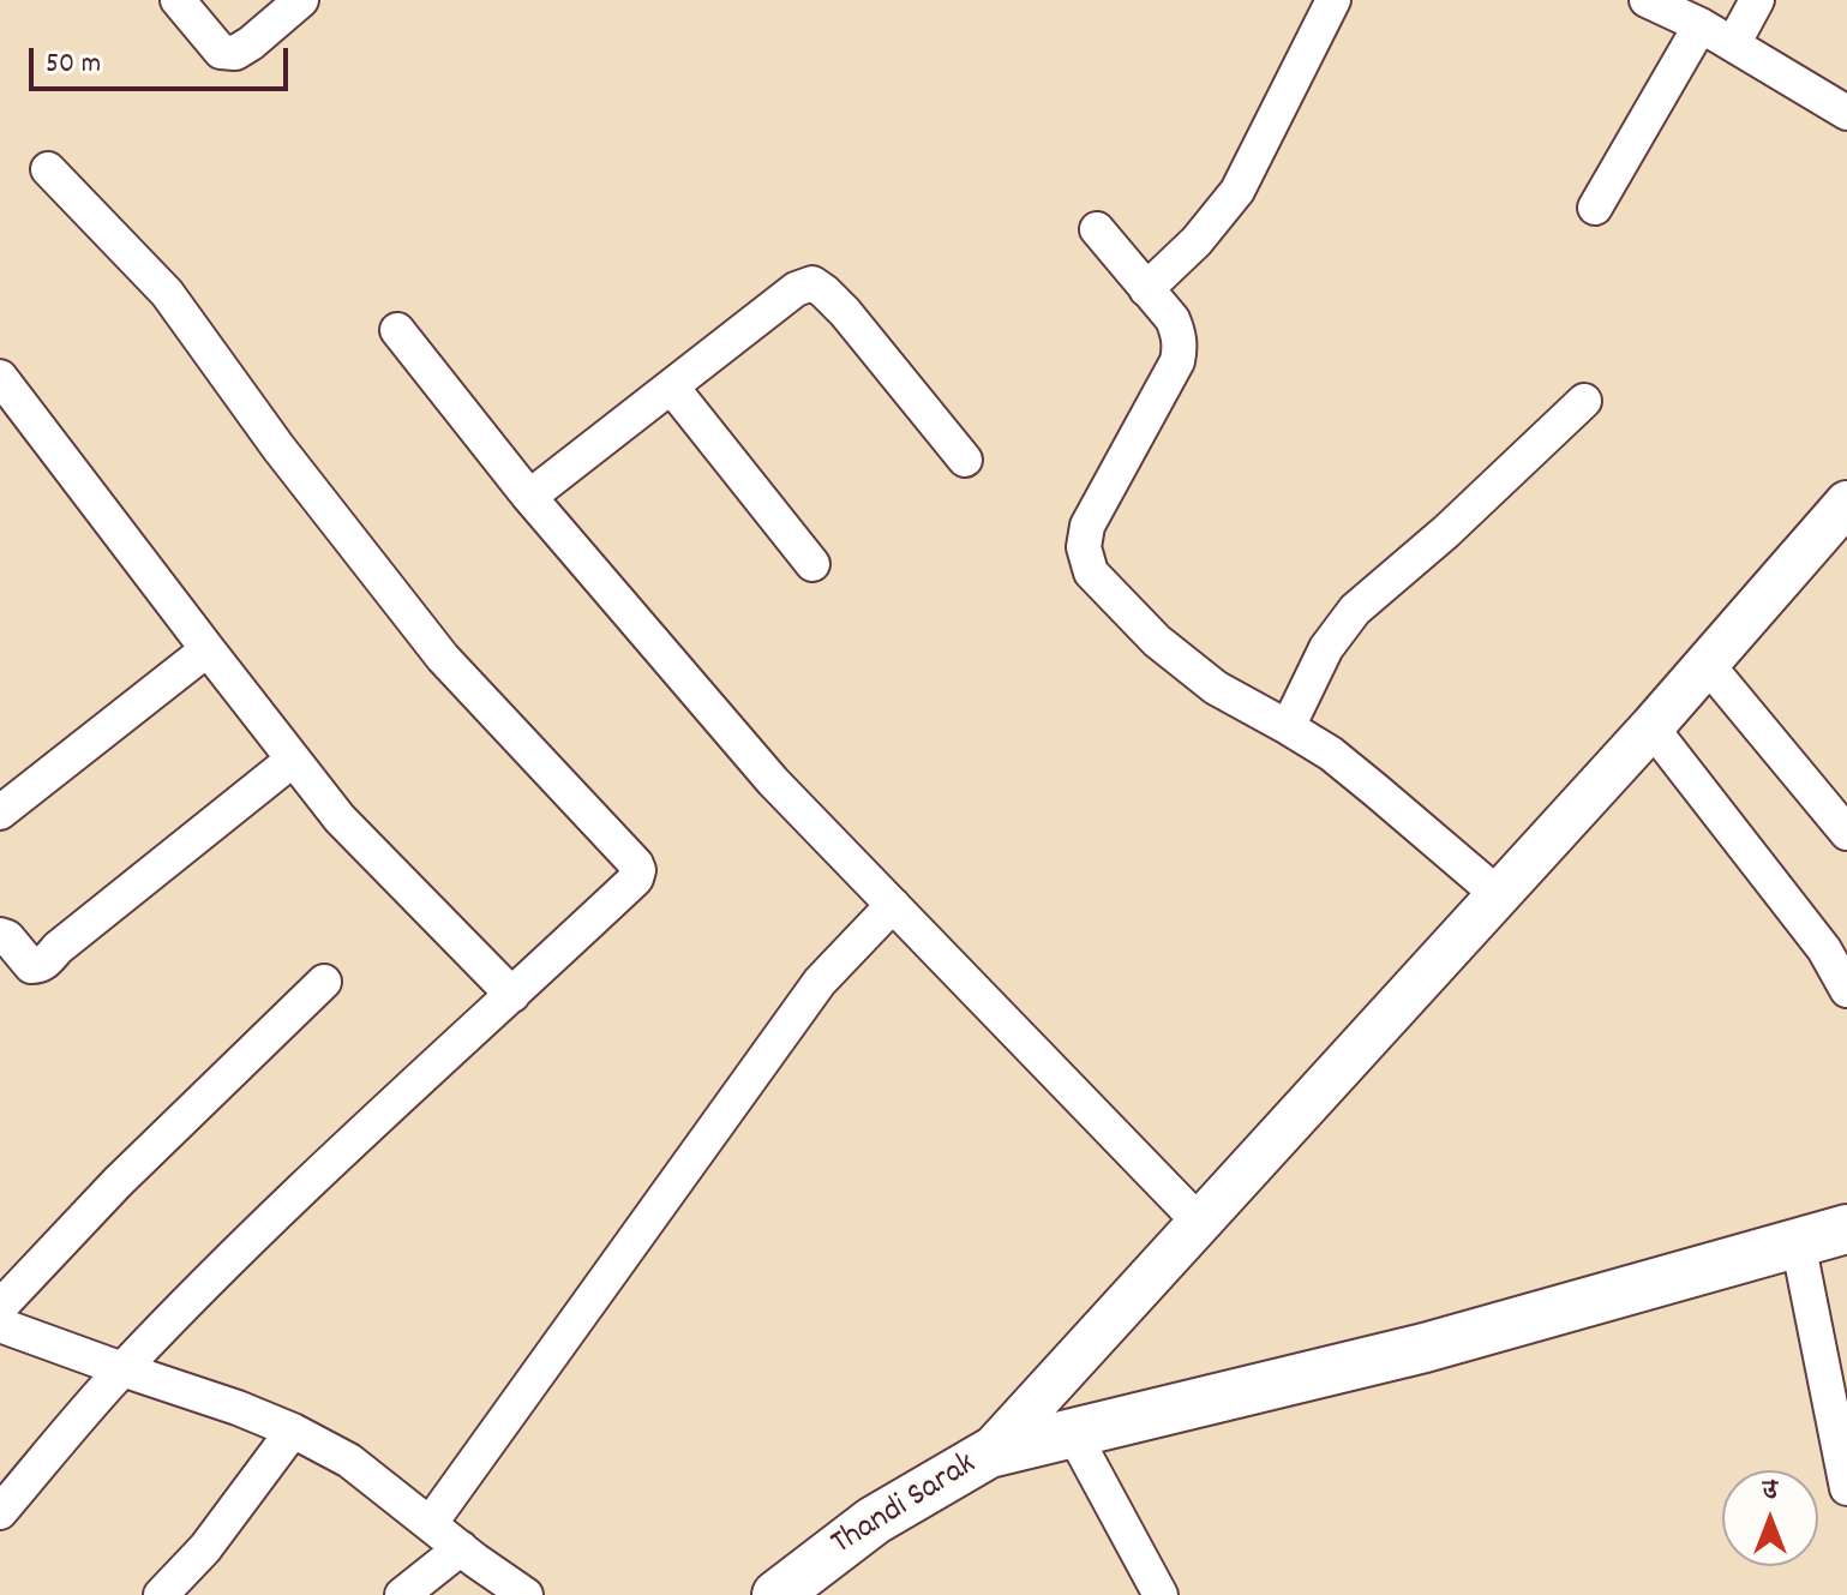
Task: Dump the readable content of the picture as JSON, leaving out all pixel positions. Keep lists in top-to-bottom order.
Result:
{
  "streets": {
    "main road": ["Thandi Sarak"]
  },
  "scale_bar": "50 m",
  "north": "top"
}
